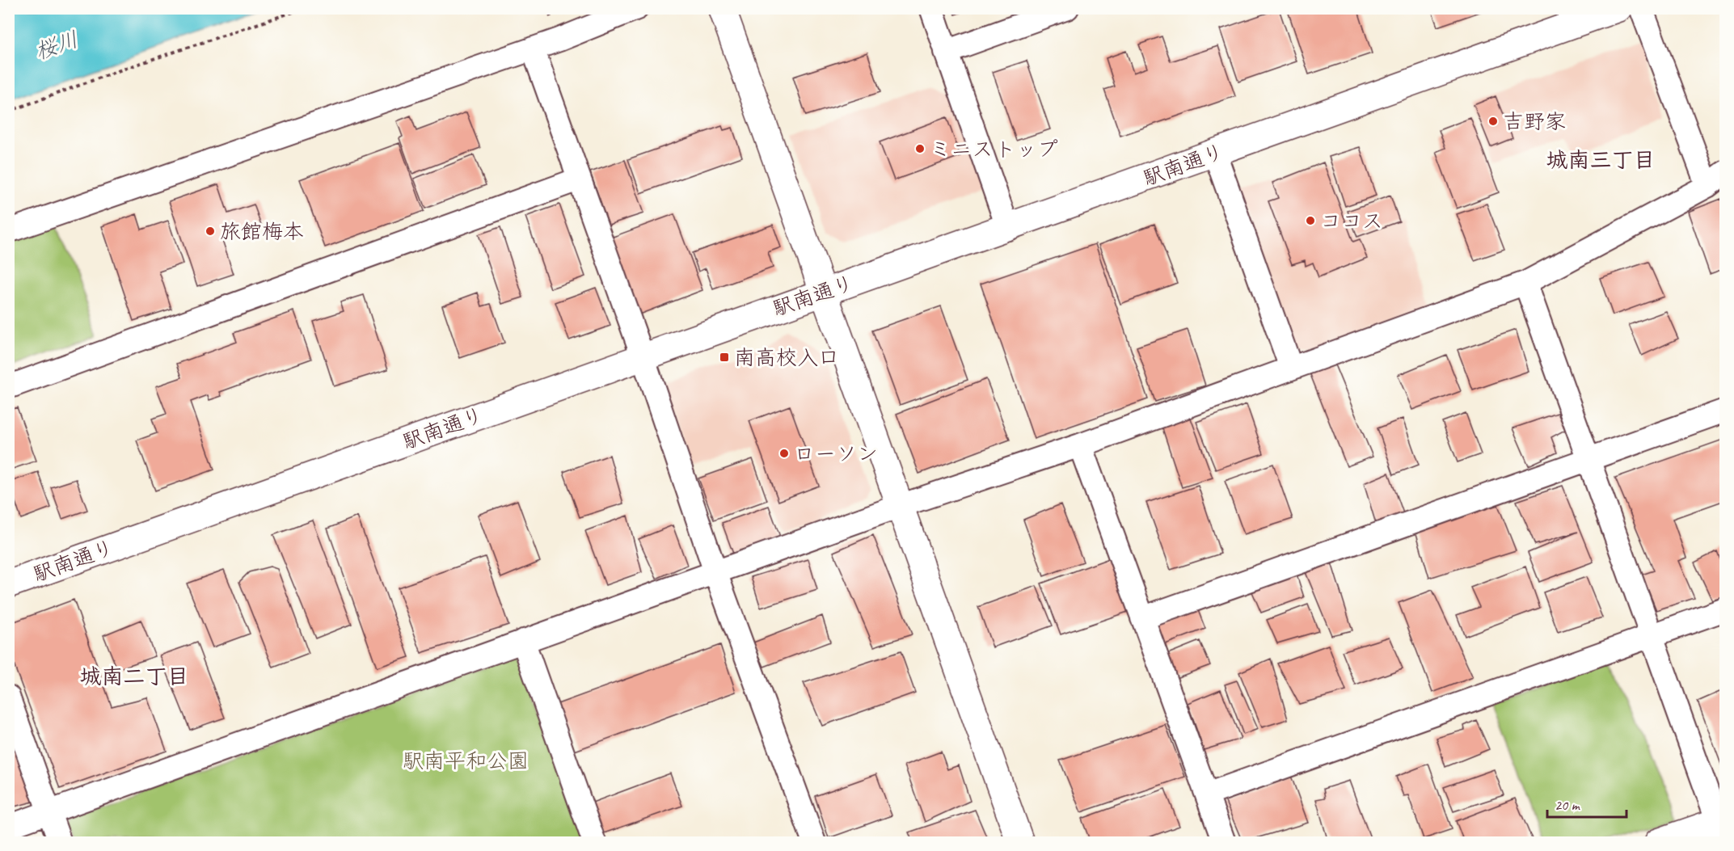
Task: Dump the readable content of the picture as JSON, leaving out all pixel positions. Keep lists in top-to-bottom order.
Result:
{
  "streets": {
    "street": ["駅南通り"]
  },
  "districts": ["城南三丁目", "城南二丁目"],
  "water": ["桜川"],
  "parks": ["駅南平和公園"],
  "places": {
    "other": [
      "吉野家",
      "ミニストップ",
      "ココス",
      "旅館梅本",
      "ローソン"
    ],
    "transit": ["南高校入口"]
  },
  "scale_bar": "20 m"
}
